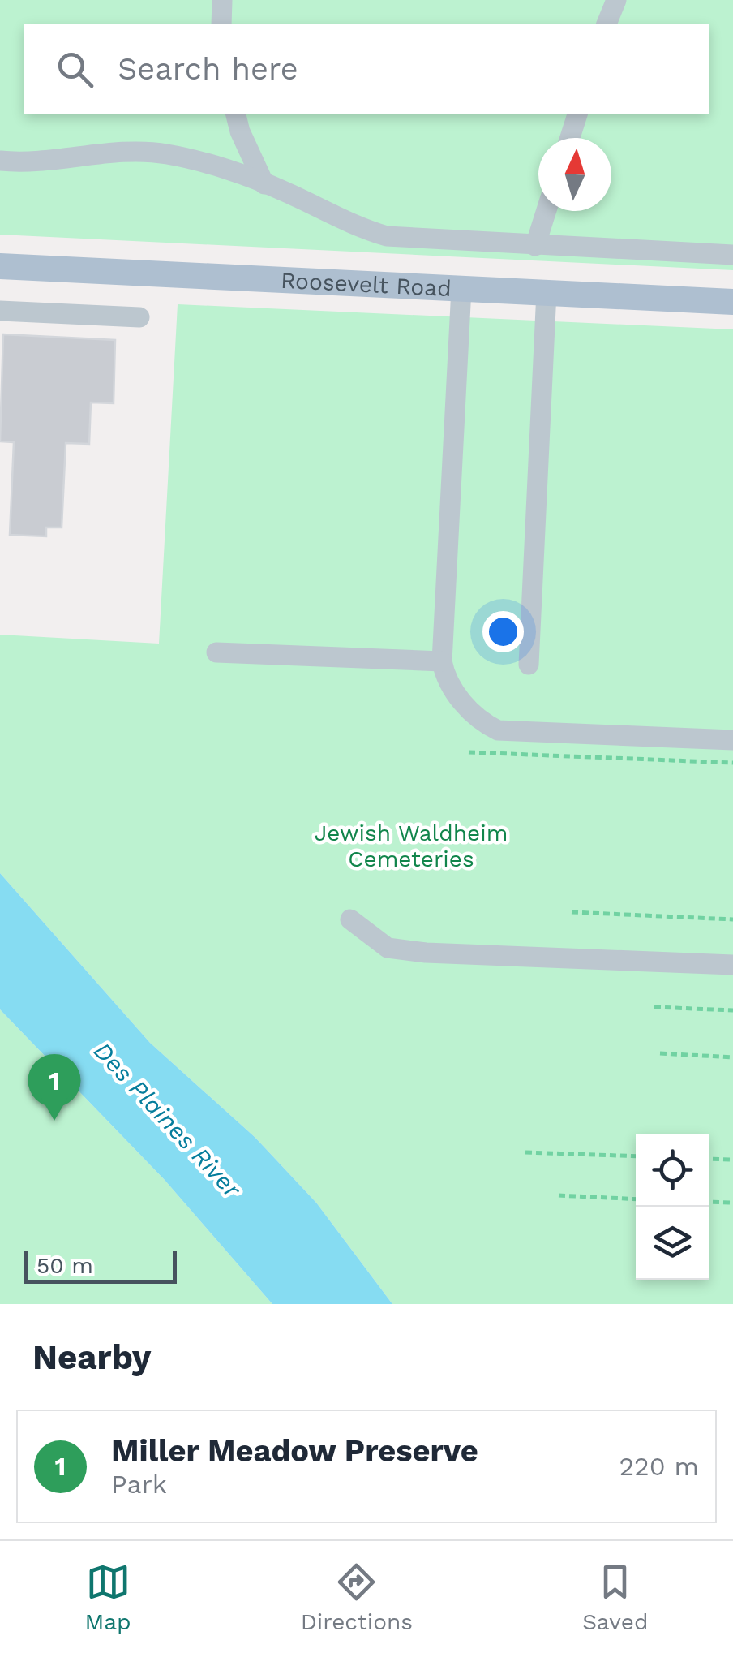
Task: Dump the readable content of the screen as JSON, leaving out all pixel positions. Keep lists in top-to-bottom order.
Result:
{
  "streets": {
    "main road": ["Roosevelt Road"]
  },
  "water": ["Des Plaines River"],
  "parks": ["Jewish Waldheim Cemeteries"],
  "scale_bar": "50 m",
  "north": "top",
  "page": {
    "search": "Search here",
    "pins": "1",
    "scale": "50 m",
    "heading": "Nearby",
    "list": [
      {
        "mark": "1",
        "name": "Miller Meadow Preserve",
        "note": "Park",
        "value": "220 m"
      }
    ],
    "nav": ["Map", "Directions", "Saved"]
  }
}
